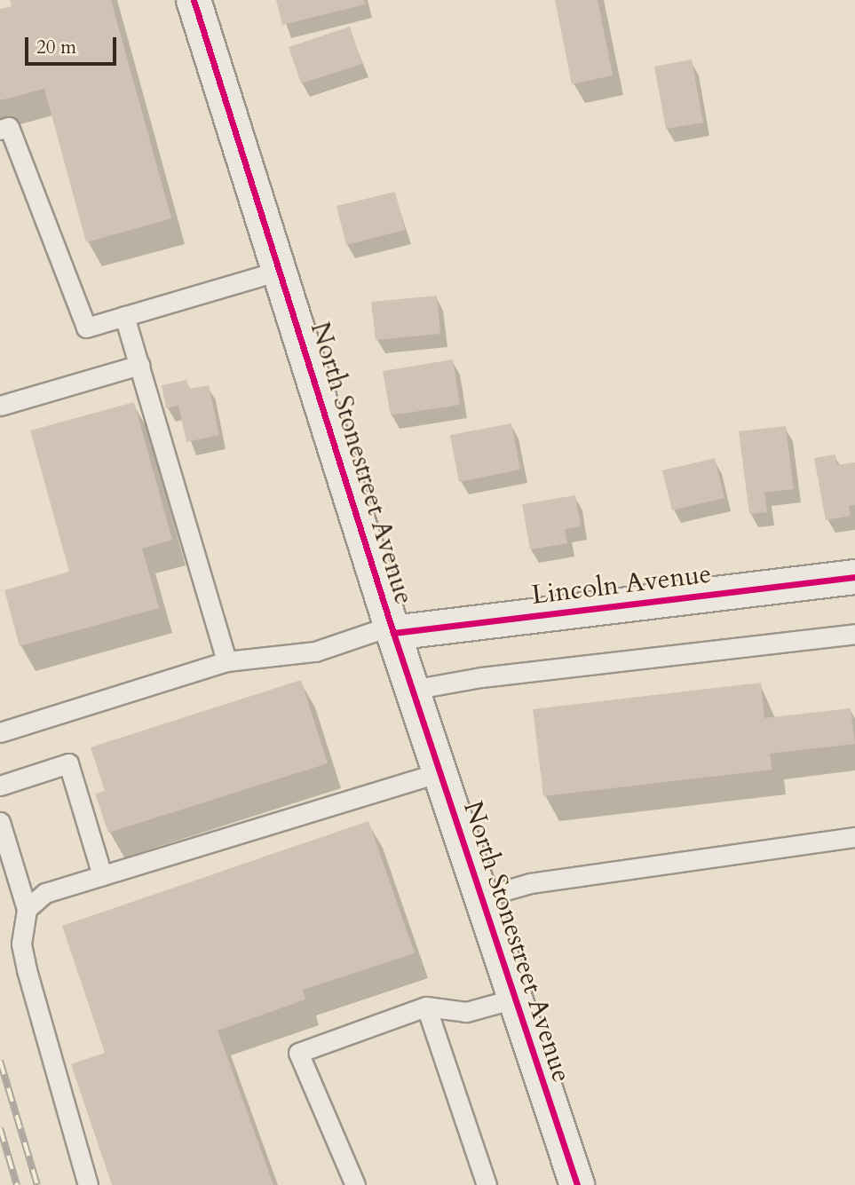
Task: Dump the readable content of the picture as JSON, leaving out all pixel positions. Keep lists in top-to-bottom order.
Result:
{
  "streets": {
    "street": ["North Stonestreet Avenue", "Lincoln Avenue"]
  },
  "crossings": [
    ["North Stonestreet Avenue", "Lincoln Avenue"]
  ],
  "scale_bar": "20 m"
}
